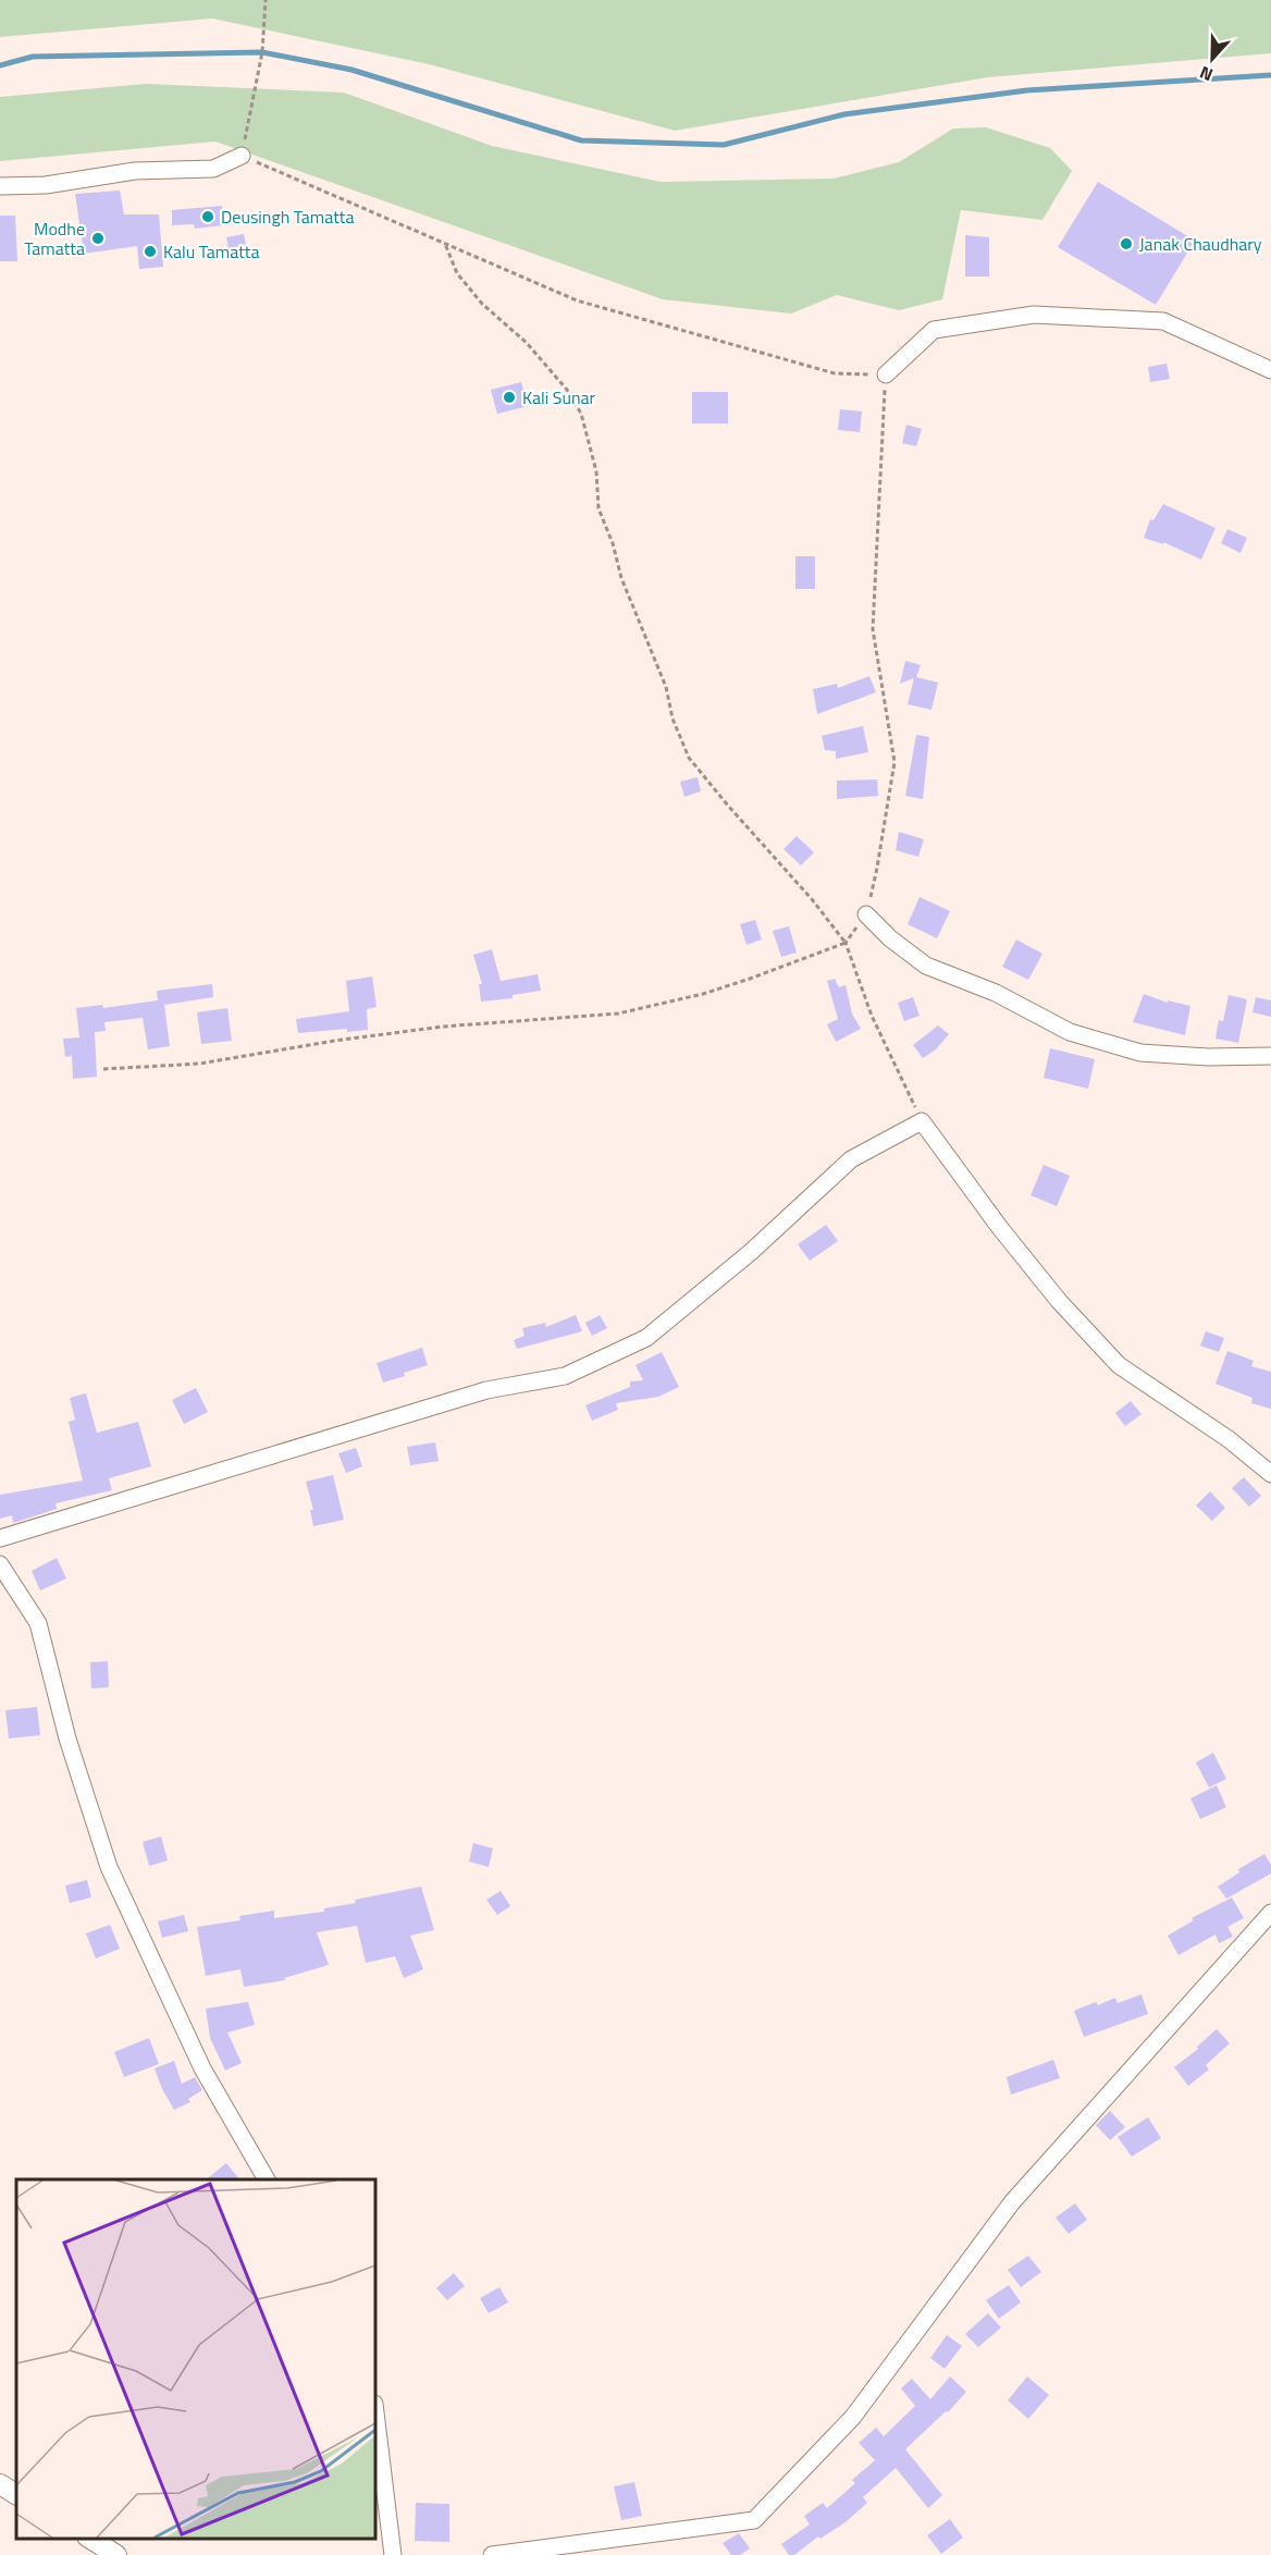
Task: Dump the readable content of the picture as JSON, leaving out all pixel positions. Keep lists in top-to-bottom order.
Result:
{
  "places": [
    "Deusingh Tamatta",
    "Modhe Tamatta",
    "Janak Chaudhary",
    "Kalu Tamatta",
    "Kali Sunar"
  ],
  "north": "bottom"
}
